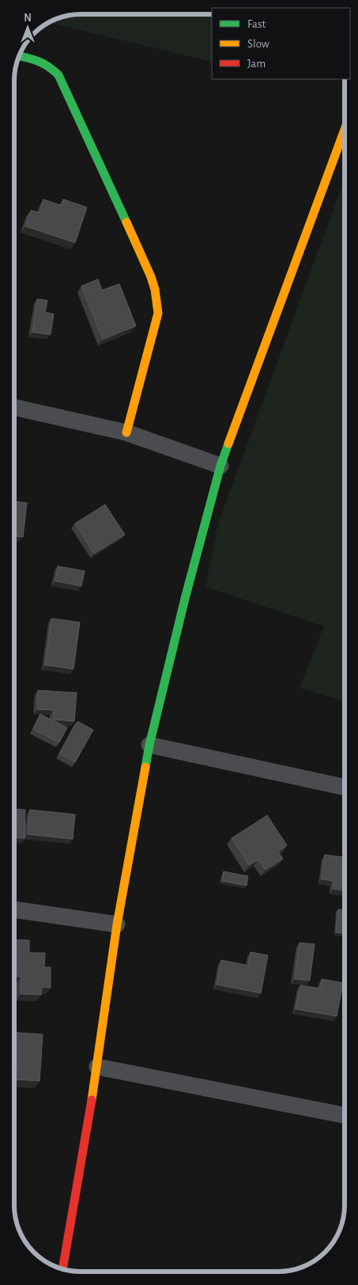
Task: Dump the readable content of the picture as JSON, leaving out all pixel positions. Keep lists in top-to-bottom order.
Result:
{
  "legend": ["Fast", "Slow", "Jam"],
  "north": "top"
}
